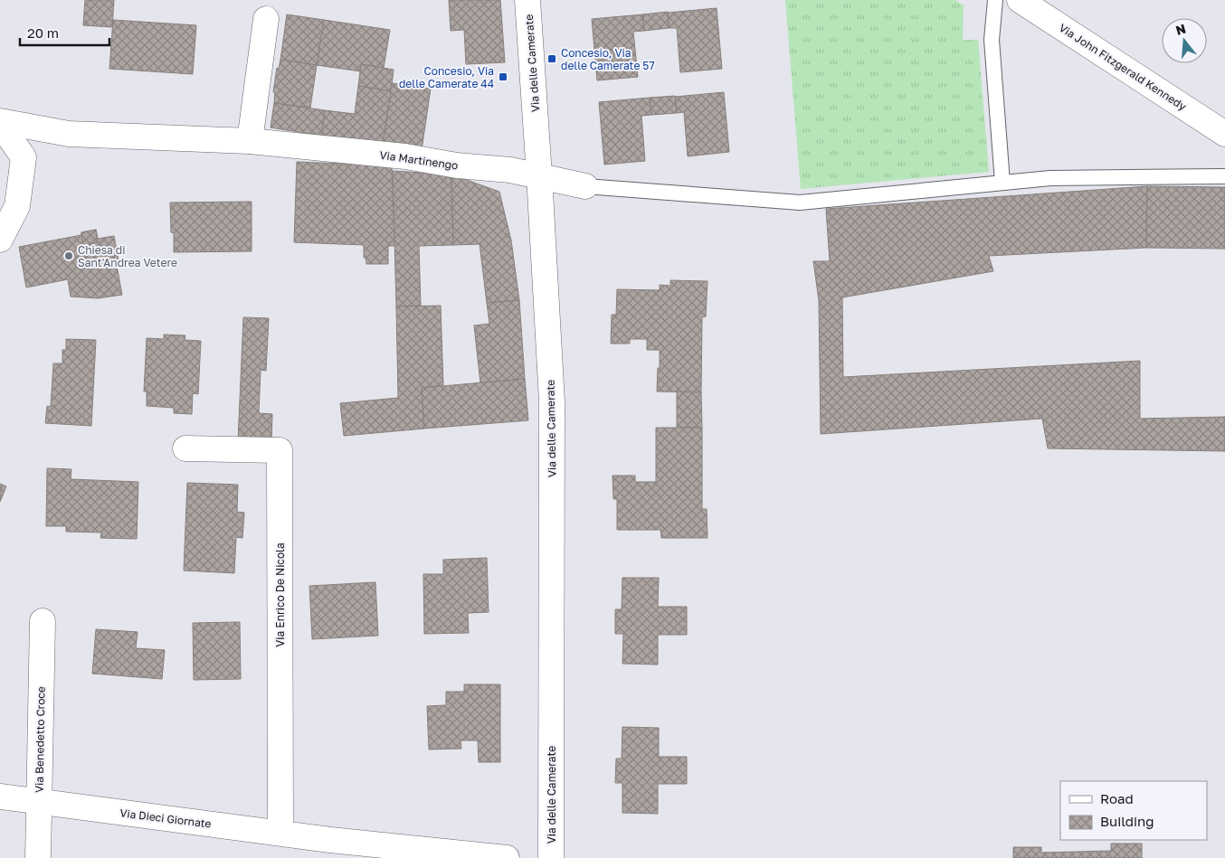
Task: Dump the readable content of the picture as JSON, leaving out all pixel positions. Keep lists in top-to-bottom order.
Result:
{
  "streets": {
    "street": [
      "Via delle Camerate",
      "Via John Fitzgerald Kennedy",
      "Via Martinengo",
      "Via Enrico De Nicola",
      "Via Benedetto Croce",
      "Via Dieci Giornate"
    ]
  },
  "crossings": [
    ["Via delle Camerate", "Via Martinengo"],
    ["Via Enrico De Nicola", "Via Dieci Giornate"],
    ["Via Benedetto Croce", "Via Dieci Giornate"]
  ],
  "places": {
    "transit": ["Concesio, Via delle Camerate 57", "Concesio, Via delle Camerate 44"],
    "other": ["Chiesa di Sant'Andrea Vetere"]
  },
  "legend": ["Road", "Building"],
  "scale_bar": "20 m",
  "north": "top"
}
